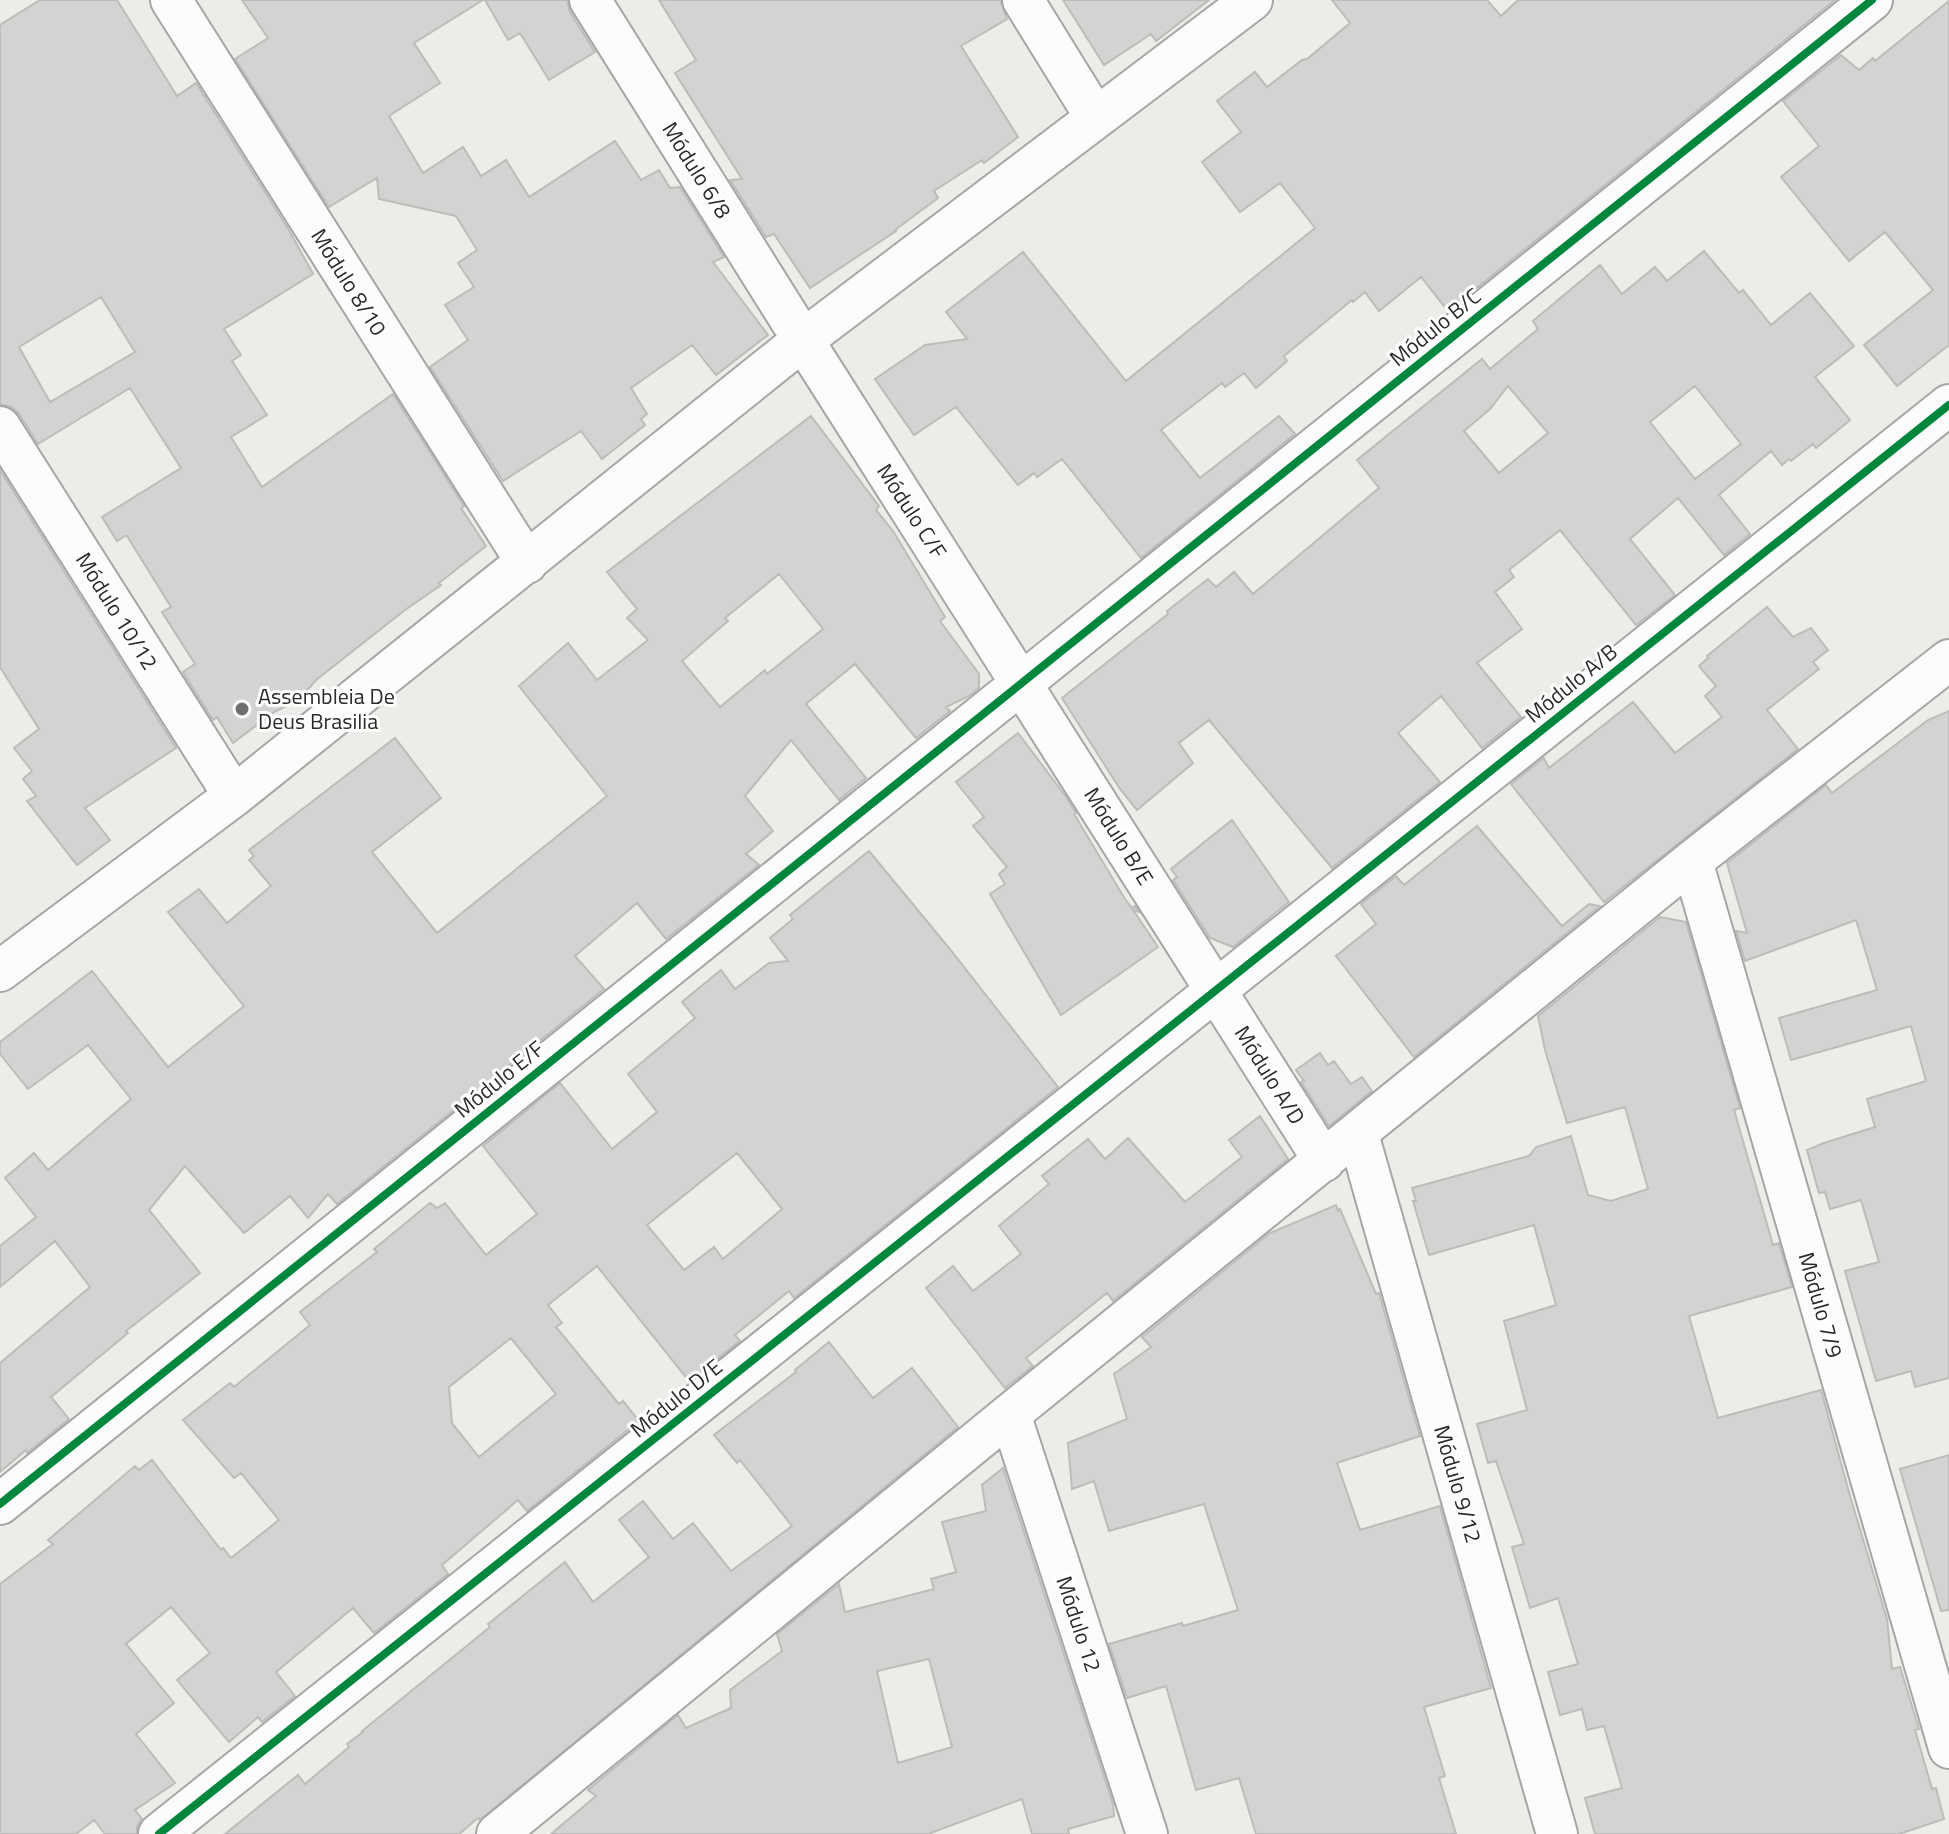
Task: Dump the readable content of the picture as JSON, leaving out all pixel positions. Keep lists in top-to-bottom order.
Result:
{
  "streets": {
    "street": [
      "Módulo 6/8",
      "Módulo 8/10",
      "Módulo B/C",
      "Módulo C/F",
      "Módulo 10/12",
      "Módulo A/B",
      "Módulo B/E",
      "Módulo A/D",
      "Módulo E/F",
      "Módulo 7/9",
      "Módulo D/E",
      "Módulo 9/12",
      "Módulo 12"
    ]
  },
  "crossings": [
    ["Módulo 6/8", "Módulo C/F"],
    ["Módulo B/C", "Módulo C/F"],
    ["Módulo B/C", "Módulo B/E"],
    ["Módulo B/C", "Módulo E/F"],
    ["Módulo C/F", "Módulo B/E"],
    ["Módulo C/F", "Módulo E/F"],
    ["Módulo A/B", "Módulo B/E"],
    ["Módulo A/B", "Módulo A/D"],
    ["Módulo A/B", "Módulo D/E"],
    ["Módulo B/E", "Módulo A/D"],
    ["Módulo B/E", "Módulo E/F"],
    ["Módulo B/E", "Módulo D/E"],
    ["Módulo A/D", "Módulo D/E"]
  ],
  "places": ["Assembleia De Deus Brasilia"]
}
